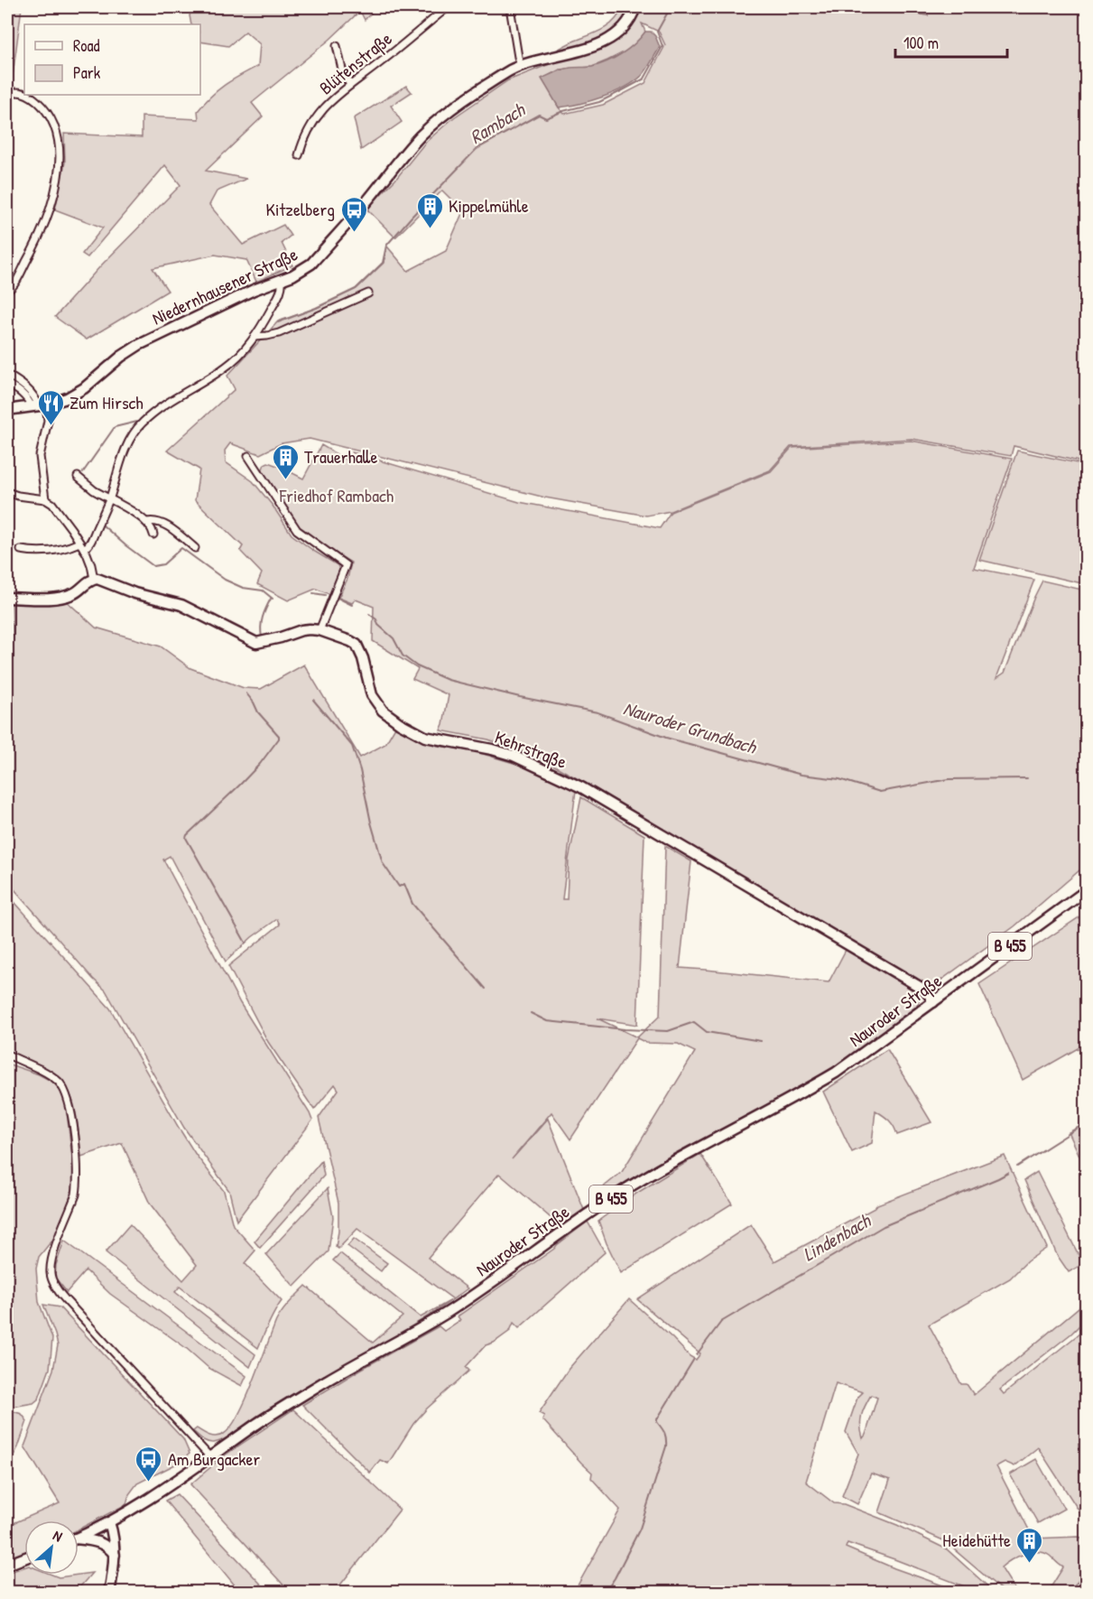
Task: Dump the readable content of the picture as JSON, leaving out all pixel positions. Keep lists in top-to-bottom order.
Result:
{
  "streets": {
    "main road": [
      "Niedernhausener Straße",
      "Kehrstraße",
      "B 455",
      "Nauroder Straße"
    ],
    "street": ["Blütenstraße"]
  },
  "crossings": [
    ["Kehrstraße", "Nauroder Straße"],
    ["B 455", "Nauroder Straße"]
  ],
  "water": ["Rambach", "Nauroder Grundbach", "Lindenbach"],
  "parks": ["Friedhof Rambach"],
  "places": {
    "building": ["Kippelmühle", "Trauerhalle", "Heidehütte"],
    "bus stop": ["Kitzelberg", "Am Burgacker"],
    "restaurant": ["Zum Hirsch"]
  },
  "legend": ["Road", "Park"],
  "scale_bar": "100 m",
  "north": "top right"
}
